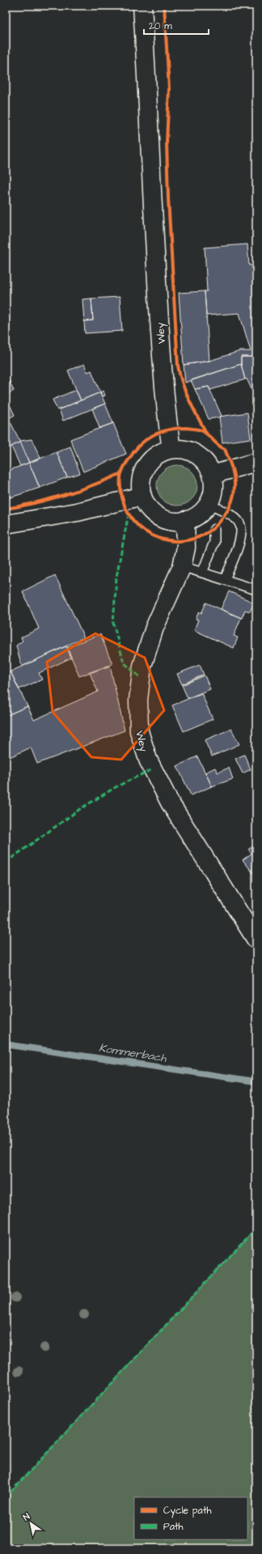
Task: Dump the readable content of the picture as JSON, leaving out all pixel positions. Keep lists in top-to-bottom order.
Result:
{
  "streets": {
    "main road": ["Wey"]
  },
  "water": ["Kommerbach"],
  "legend": ["Cycle path", "Path"],
  "scale_bar": "20 m",
  "north": "top left"
}
